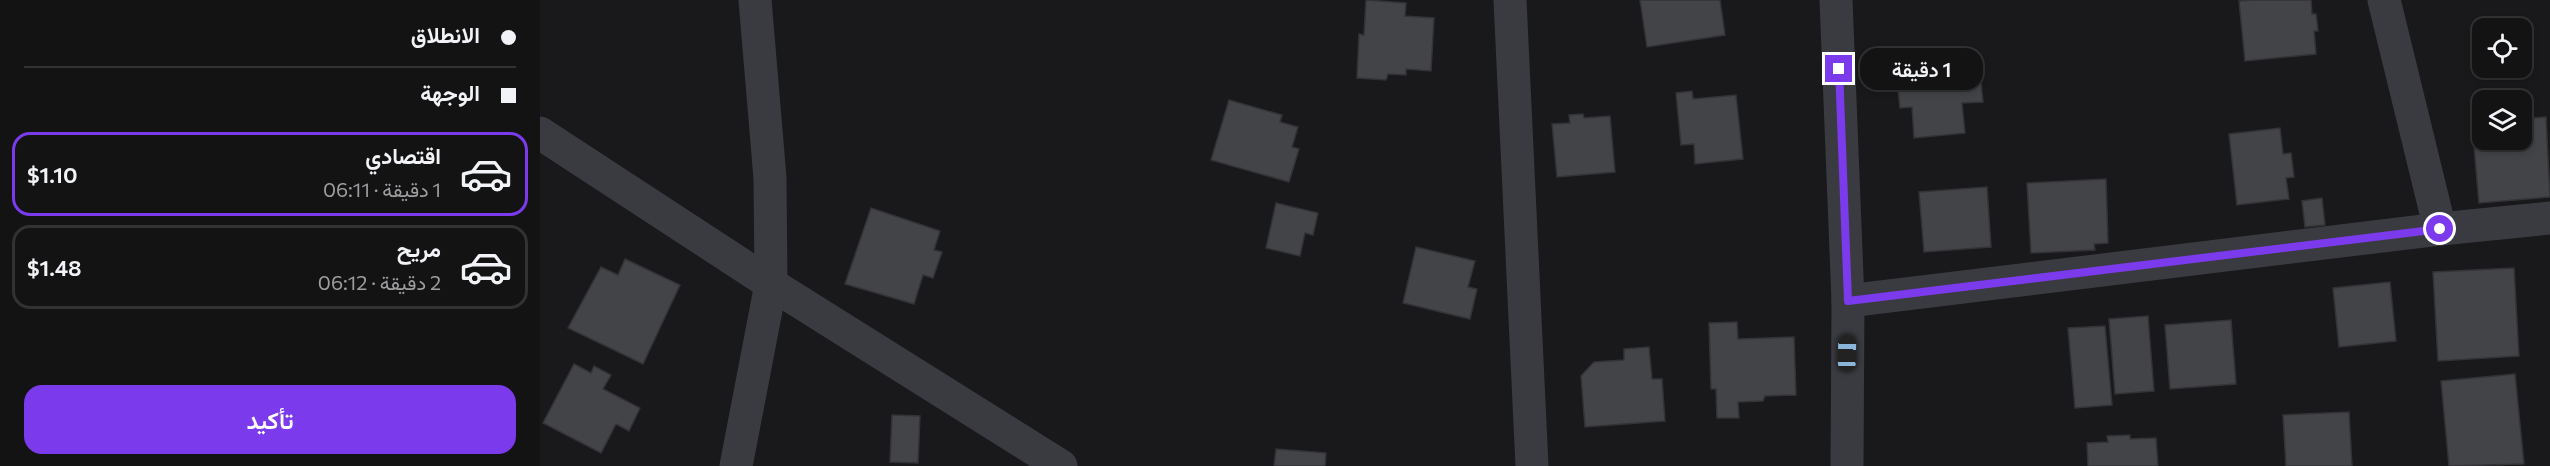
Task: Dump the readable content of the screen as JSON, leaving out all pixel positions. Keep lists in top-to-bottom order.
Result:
{
  "page": {
    "banner": ["الانطلاق", "الوجهة"],
    "bubble": "1 دقيقة",
    "list": [
      {
        "name": "اقتصادي",
        "note": "1 دقيقة · 06:11",
        "value": "$1.10"
      },
      {
        "name": "مريح",
        "note": "2 دقيقة · 06:12",
        "value": "$1.48"
      }
    ],
    "buttons": "تأكيد"
  }
}
